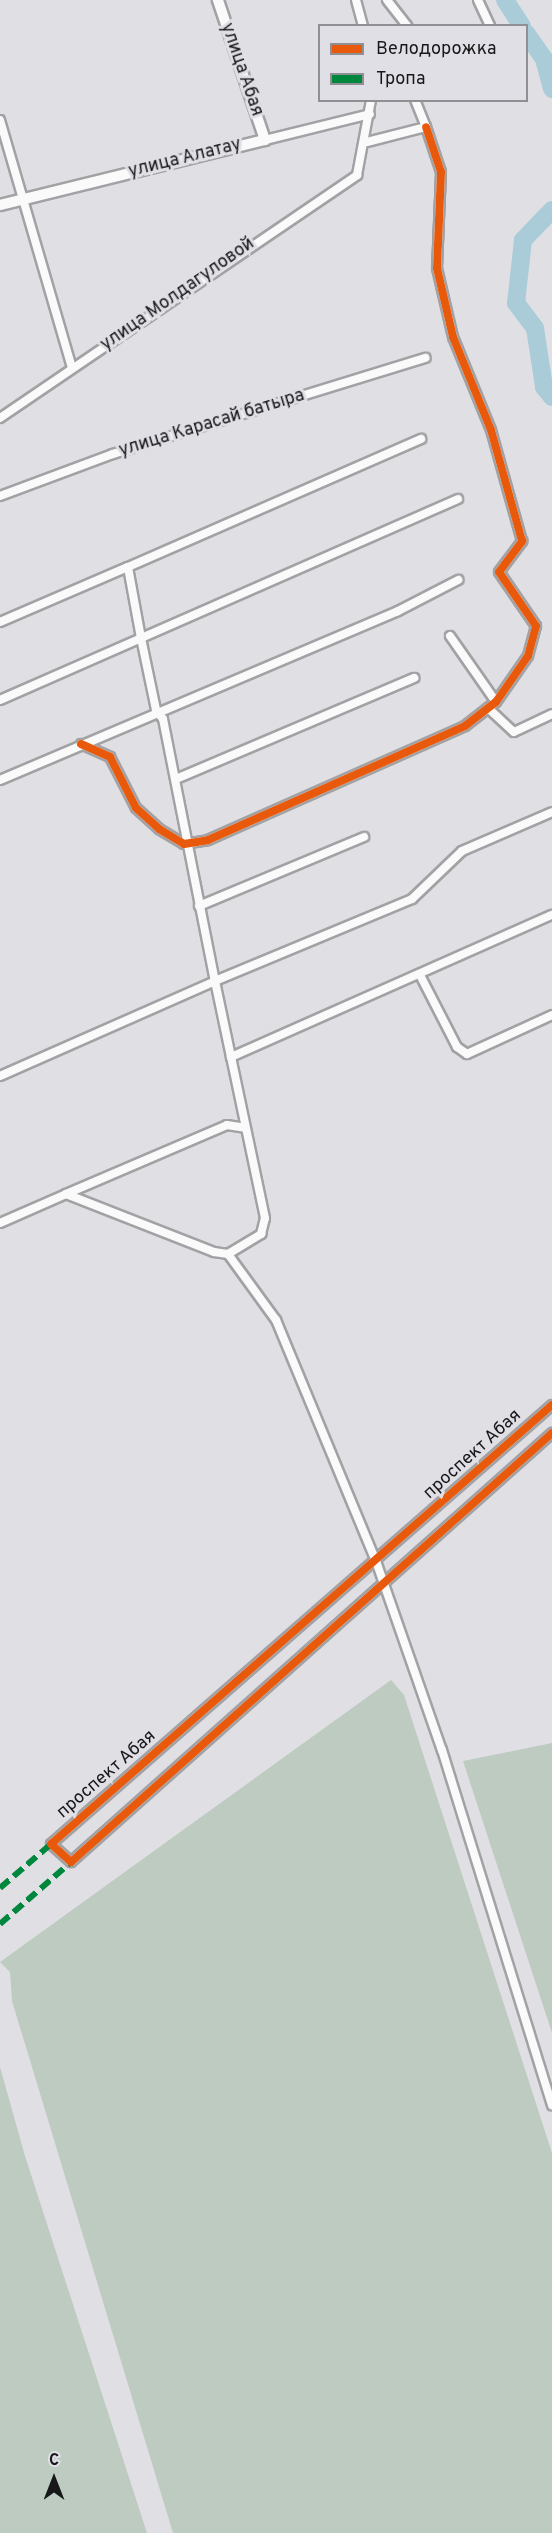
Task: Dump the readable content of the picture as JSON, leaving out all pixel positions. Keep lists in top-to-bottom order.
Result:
{
  "streets": {
    "street": [
      "улица Абая",
      "улица Алатау",
      "улица Молдагуловой",
      "улица Карасай батыра",
      "проспект Абая"
    ]
  },
  "crossings": [
    ["улица Абая", "улица Алатау"]
  ],
  "legend": ["Велодорожка", "Тропа"],
  "north": "top"
}
